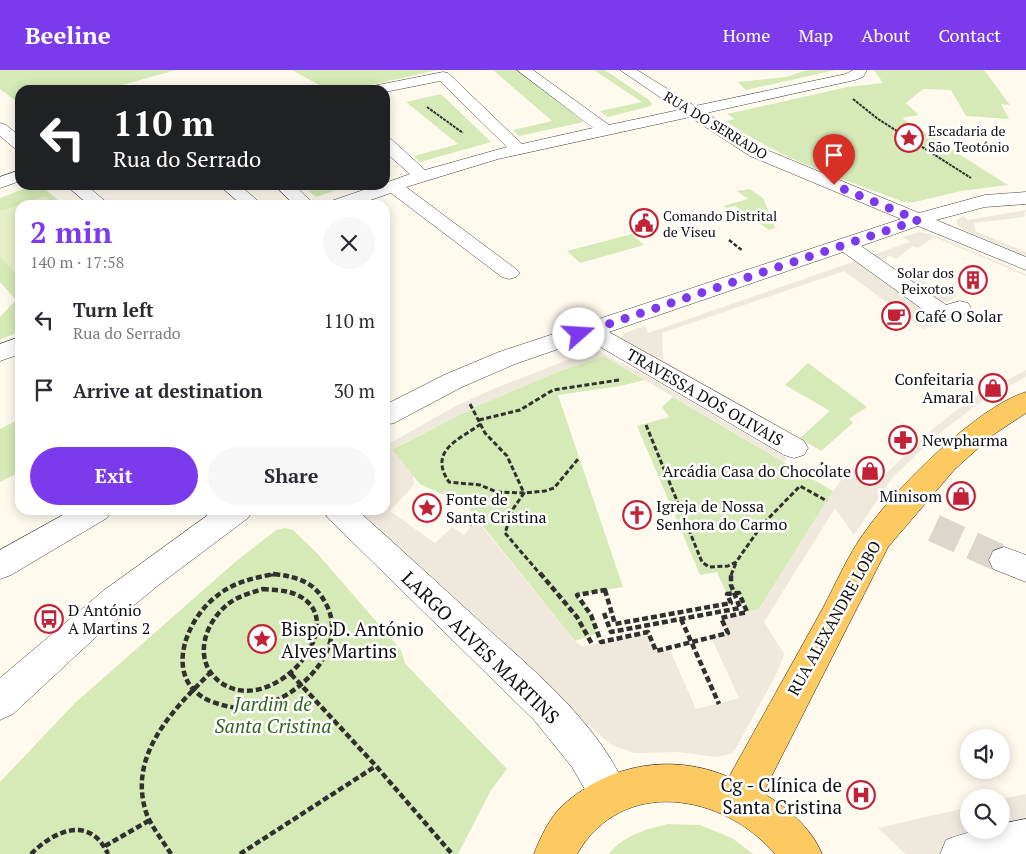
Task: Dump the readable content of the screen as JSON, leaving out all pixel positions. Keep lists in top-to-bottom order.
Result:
{
  "streets": {
    "main road": ["RUA ALEXANDRE LOBO"],
    "street": ["RUA DO SERRADO", "TRAVESSA DOS OLIVAIS", "LARGO ALVES MARTINS"]
  },
  "parks": ["Jardim de Santa Cristina"],
  "places": {
    "place": ["Escadaria de São Teotónio", "Fonte de Santa Cristina", "Bispo D. António Alves Martins"],
    "public building": ["Comando Distrital de Viseu"],
    "building": ["Solar dos Peixotos"],
    "cafe": ["Café O Solar"],
    "shop": ["Confeitaria Amaral", "Arcádia Casa do Chocolate", "Minisom"],
    "pharmacy": ["Newpharma"],
    "church": ["Igreja de Nossa Senhora do Carmo"],
    "bus stop": ["D António A Martins 2"],
    "hospital": ["Cg - Clínica de Santa Cristina"]
  },
  "page": {
    "header": "Beeline",
    "nav": [
      "Home",
      "Map",
      "About",
      "Contact"
    ],
    "turn": ["110 m", "Rua do Serrado"],
    "heading": ["2 min", "140 m · 17:58"],
    "list": [
      {
        "name": "Turn left",
        "note": "Rua do Serrado",
        "value": "110 m"
      },
      {
        "name": "Arrive at destination",
        "value": "30 m"
      }
    ],
    "buttons": ["Exit", "Share"]
  }
}
